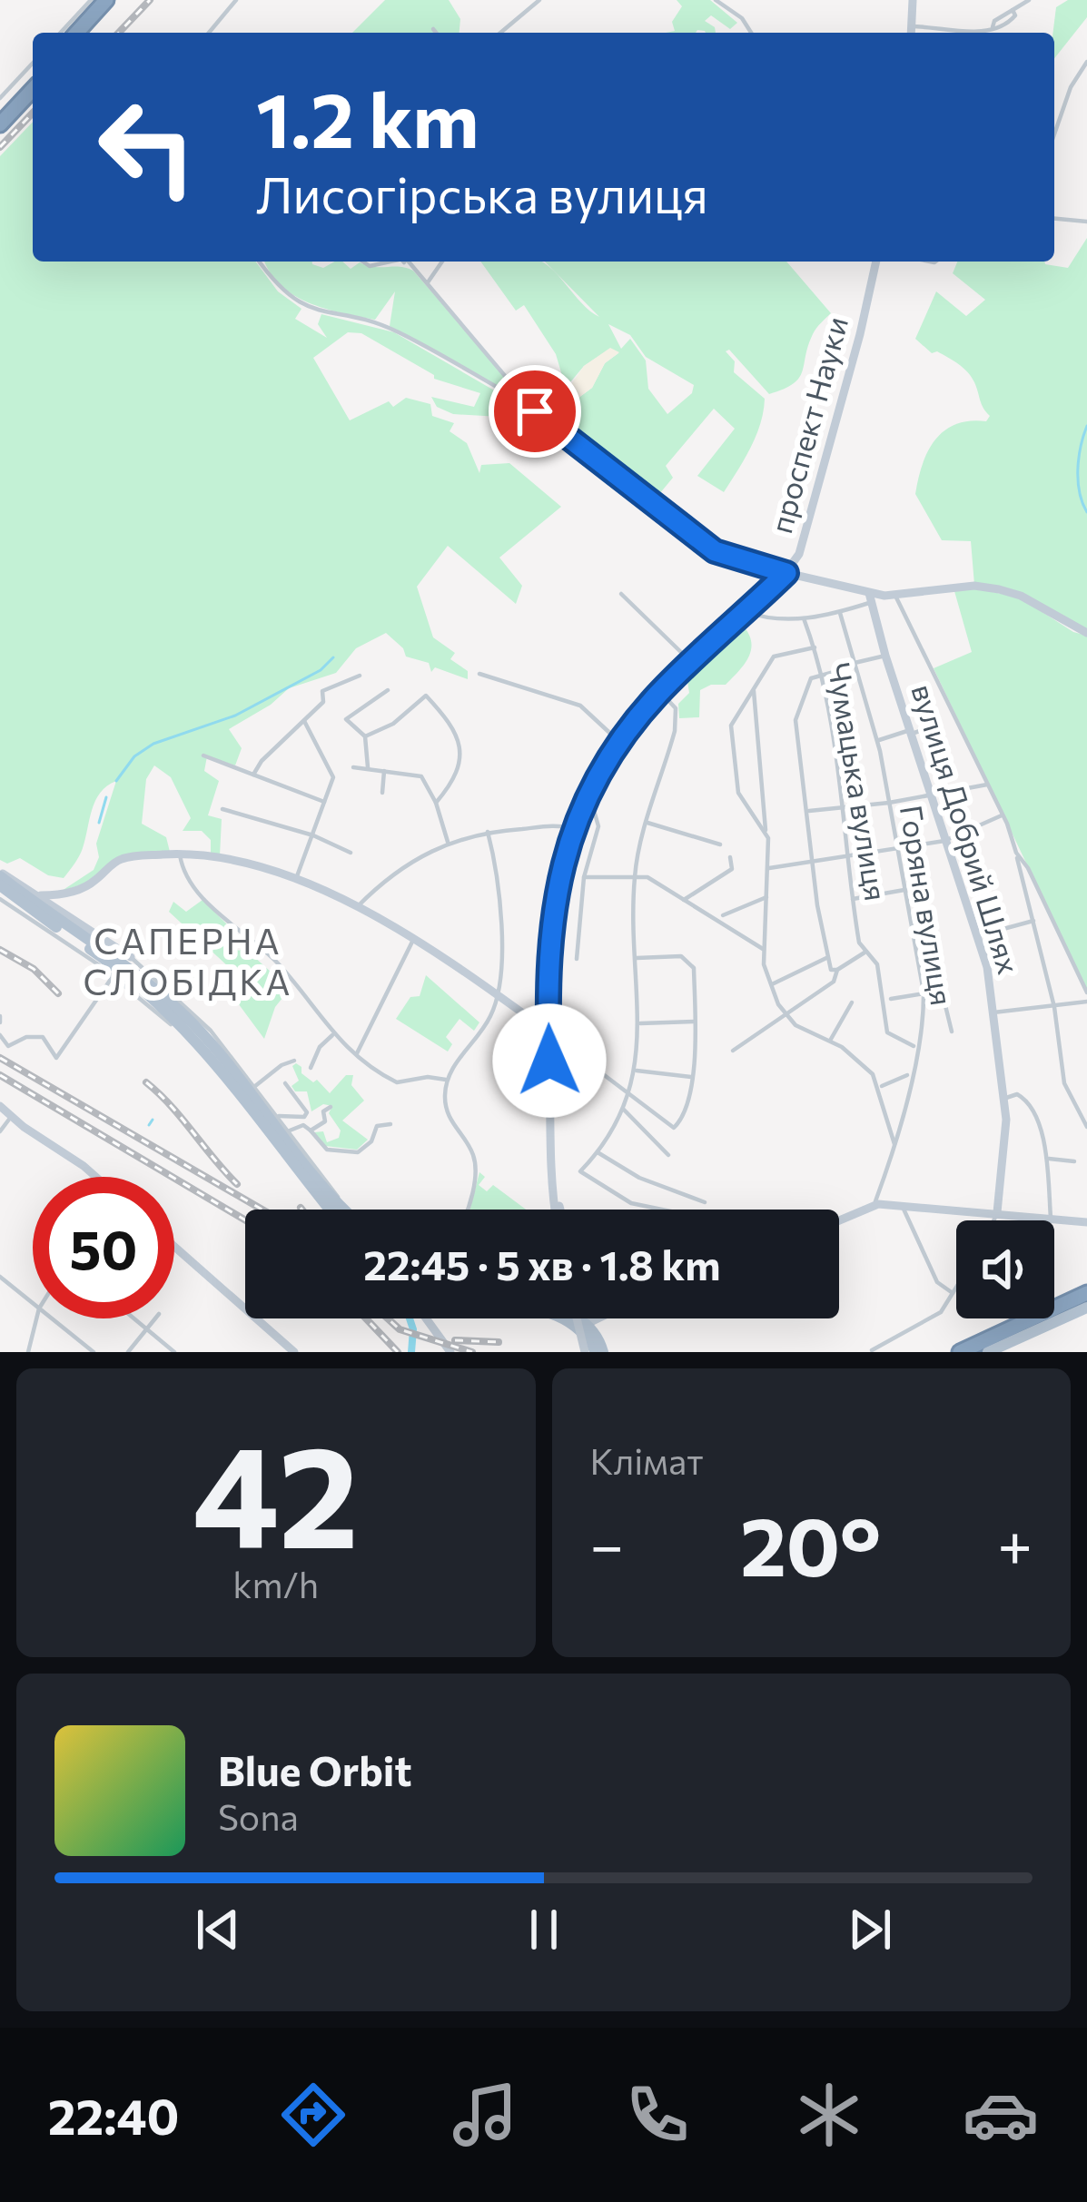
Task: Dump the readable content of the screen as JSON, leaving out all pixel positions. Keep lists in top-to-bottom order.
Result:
{
  "streets": {
    "street": [
      "проспект Науки",
      "Чумацька вулиця",
      "вулиця Добрий Шлях",
      "Горяна вулиця"
    ]
  },
  "crossings": [
    ["Чумацька вулиця", "Горяна вулиця"]
  ],
  "districts": ["САПЕРНА СЛОБІДКА"],
  "page": {
    "turn": ["1.2 km", "Лисогірська вулиця"],
    "limit": "50",
    "trip": "22:45 · 5 хв · 1.8 km",
    "tile": [
      ["42", "km/h"],
      "Клімат"
    ],
    "heat": ["−", "20°", "+"],
    "song": ["Blue Orbit", "Sona"],
    "tabs": "22:40"
  }
}
